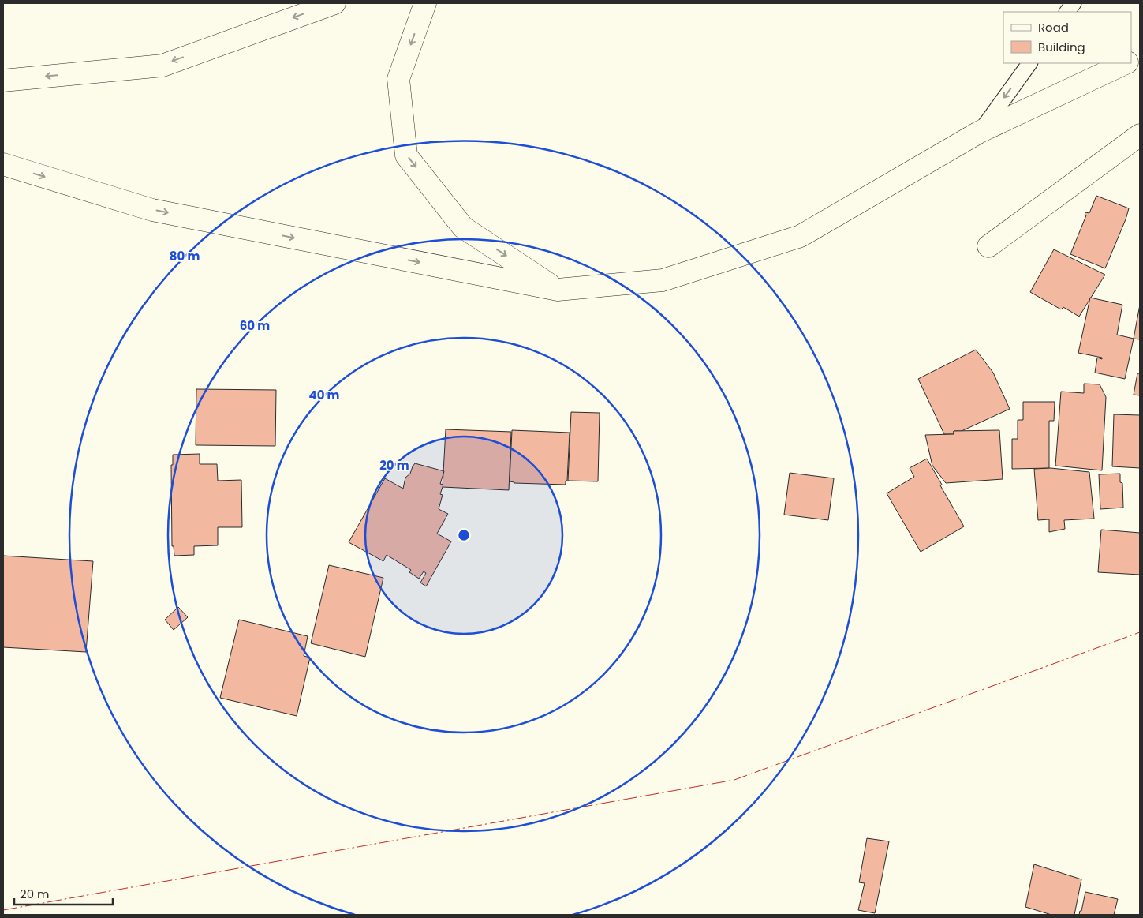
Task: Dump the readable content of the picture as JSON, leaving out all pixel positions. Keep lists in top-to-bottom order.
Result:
{
  "legend": ["Road", "Building"],
  "scale_bar": "20 m",
  "rings": [
    "80 m",
    "60 m",
    "40 m",
    "20 m"
  ]
}
